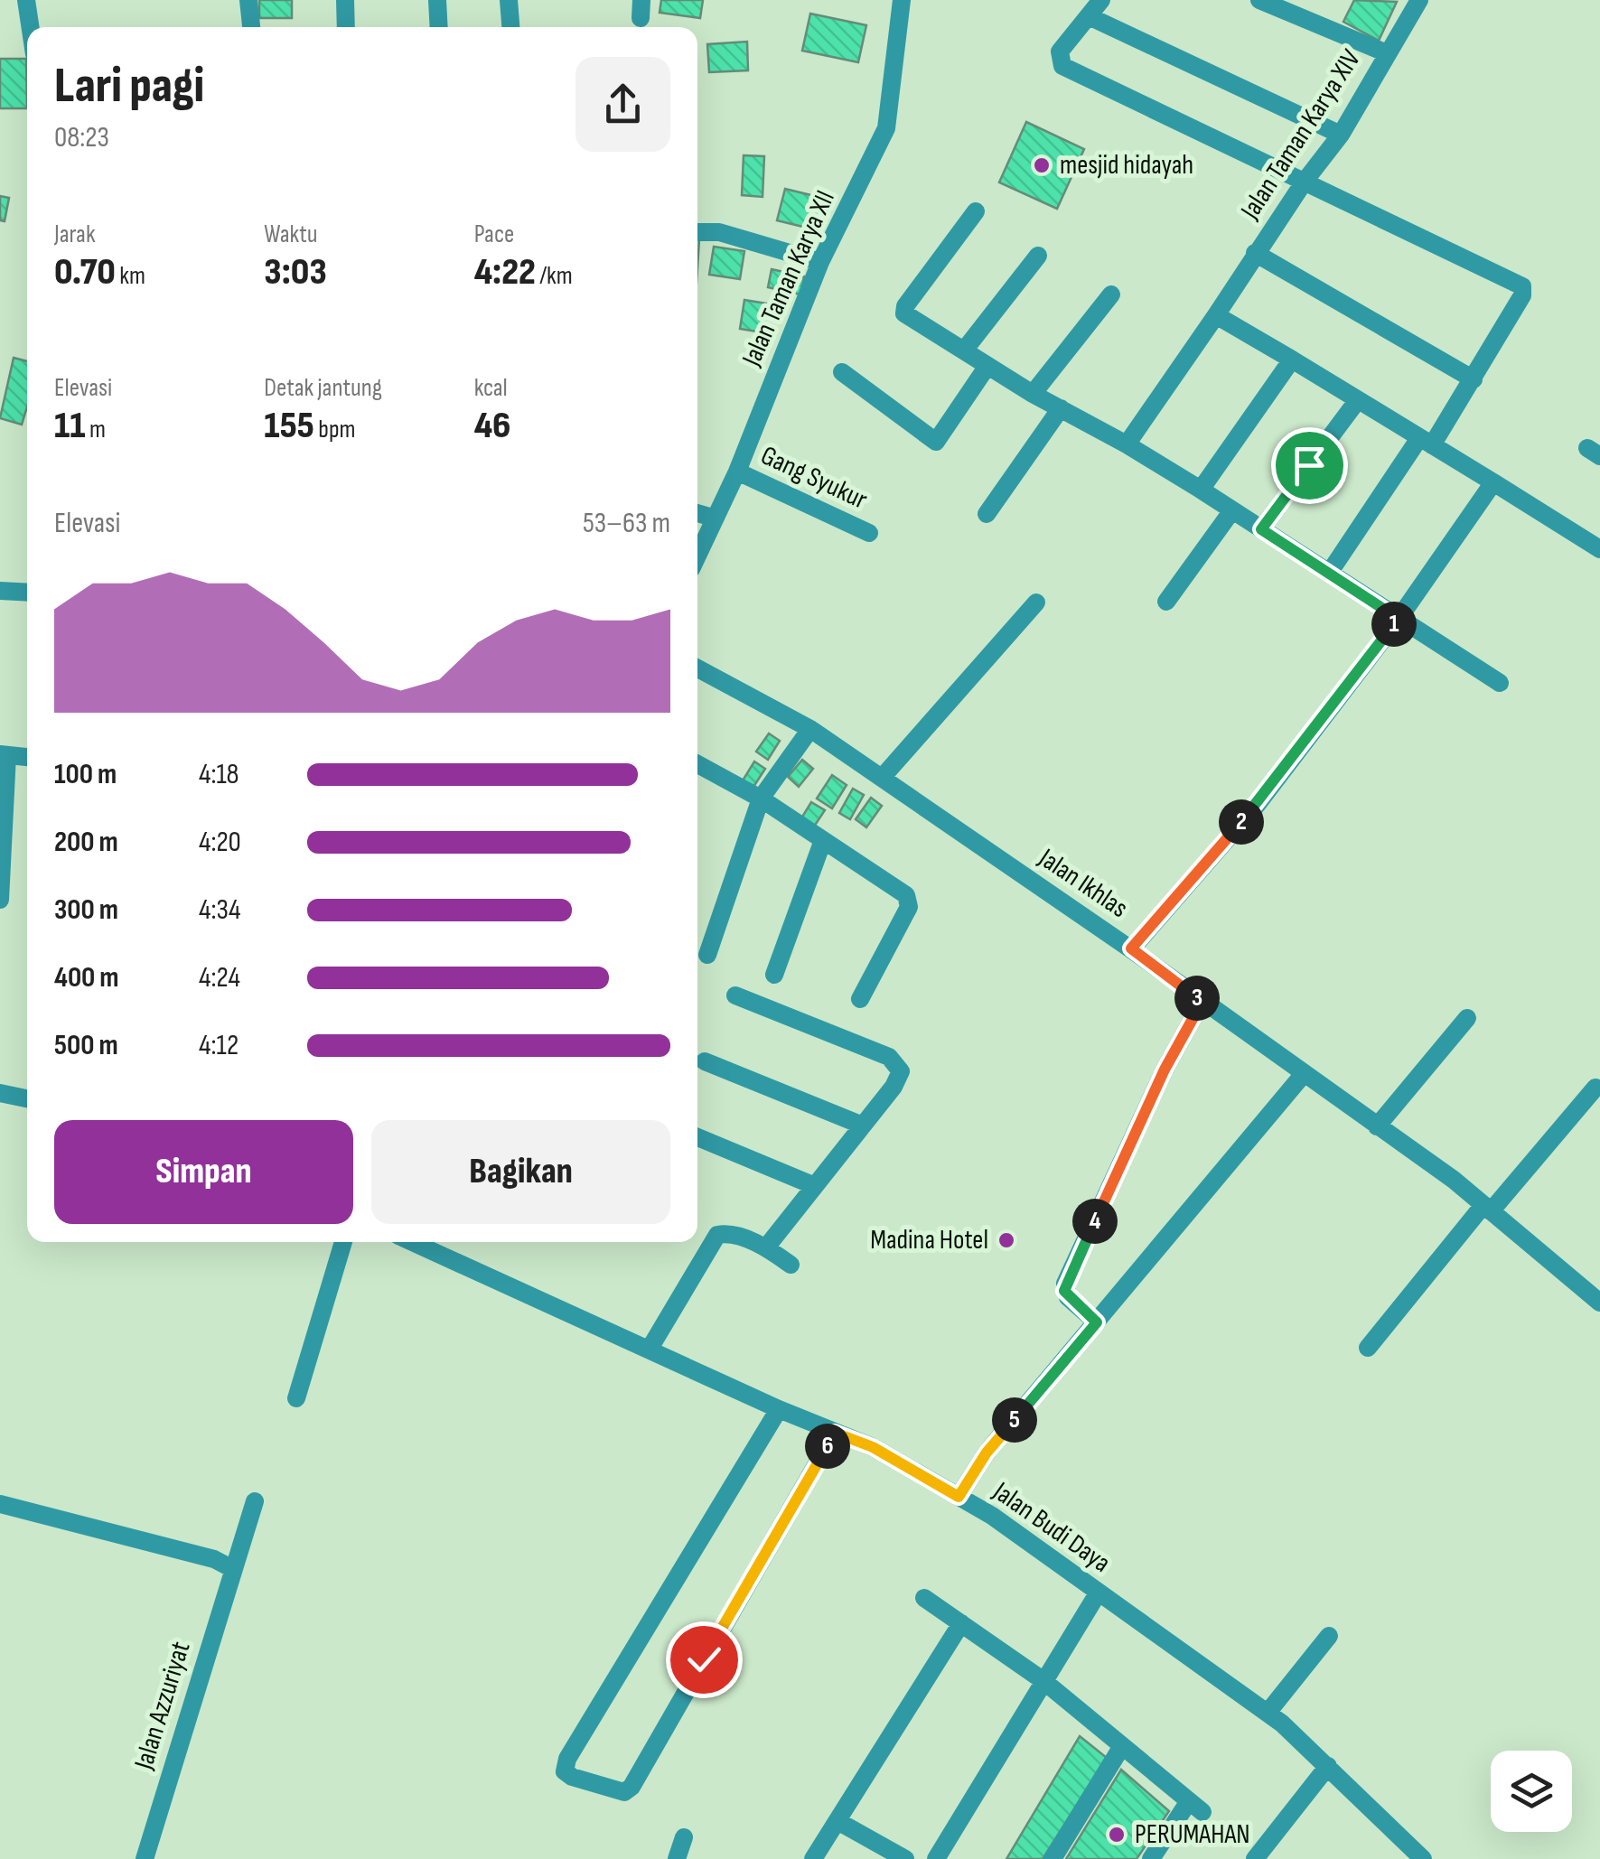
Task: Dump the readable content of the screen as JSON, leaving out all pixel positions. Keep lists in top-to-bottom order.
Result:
{
  "streets": {
    "street": [
      "Jalan Taman Karya XIV",
      "Jalan Taman Karya XII",
      "Gang Syukur",
      "Jalan Ikhlas",
      "Jalan Budi Daya",
      "Jalan Azzuriyat"
    ]
  },
  "crossings": [
    ["Jalan Taman Karya XII", "Gang Syukur"]
  ],
  "places": ["mesjid hidayah", "Madina Hotel", "PERUMAHAN"],
  "page": {
    "heading": ["Lari pagi", "08:23"],
    "stats": [
      ["Jarak", "0.70 km"],
      ["Waktu", "3:03"],
      ["Pace", "4:22 /km"],
      ["Elevasi", "11 m"],
      ["Detak jantung", "155 bpm"],
      ["kcal", "46"]
    ],
    "chart": ["Elevasi", "53–63 m"],
    "pins": [
      "1",
      "2",
      "3",
      "4",
      "5",
      "6"
    ],
    "list": [
      {
        "name": "100 m",
        "note": "4:18"
      },
      {
        "name": "200 m",
        "note": "4:20"
      },
      {
        "name": "300 m",
        "note": "4:34"
      },
      {
        "name": "400 m",
        "note": "4:24"
      },
      {
        "name": "500 m",
        "note": "4:12"
      }
    ],
    "buttons": ["Simpan", "Bagikan"]
  }
}
